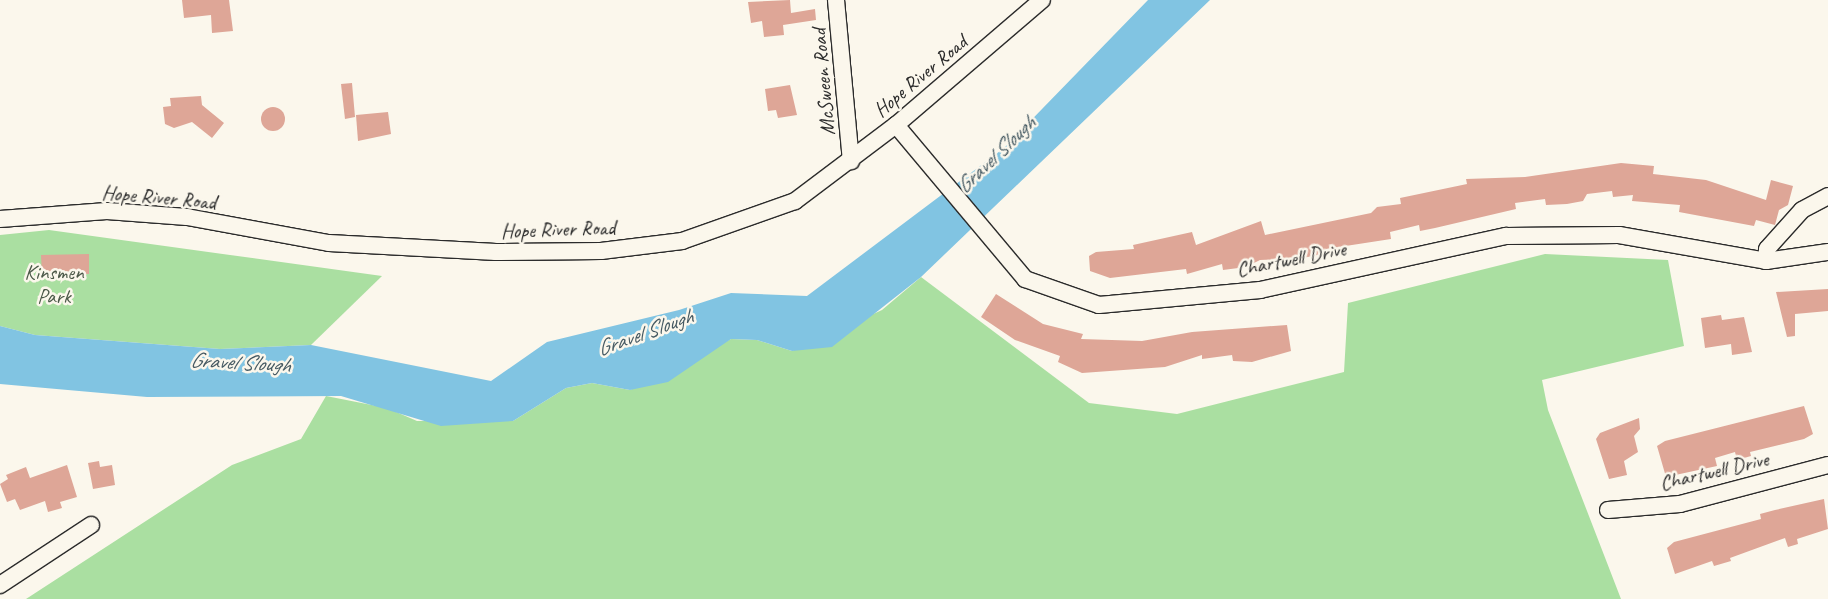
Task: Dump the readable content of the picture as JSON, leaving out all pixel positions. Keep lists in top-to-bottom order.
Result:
{
  "streets": {
    "street": ["Hope River Road", "McSween Road", "Chartwell Drive"]
  },
  "crossings": [
    ["Hope River Road", "McSween Road"],
    ["Hope River Road", "Chartwell Drive"]
  ],
  "water": ["Gravel Slough"],
  "parks": ["Kinsmen Park"]
}
